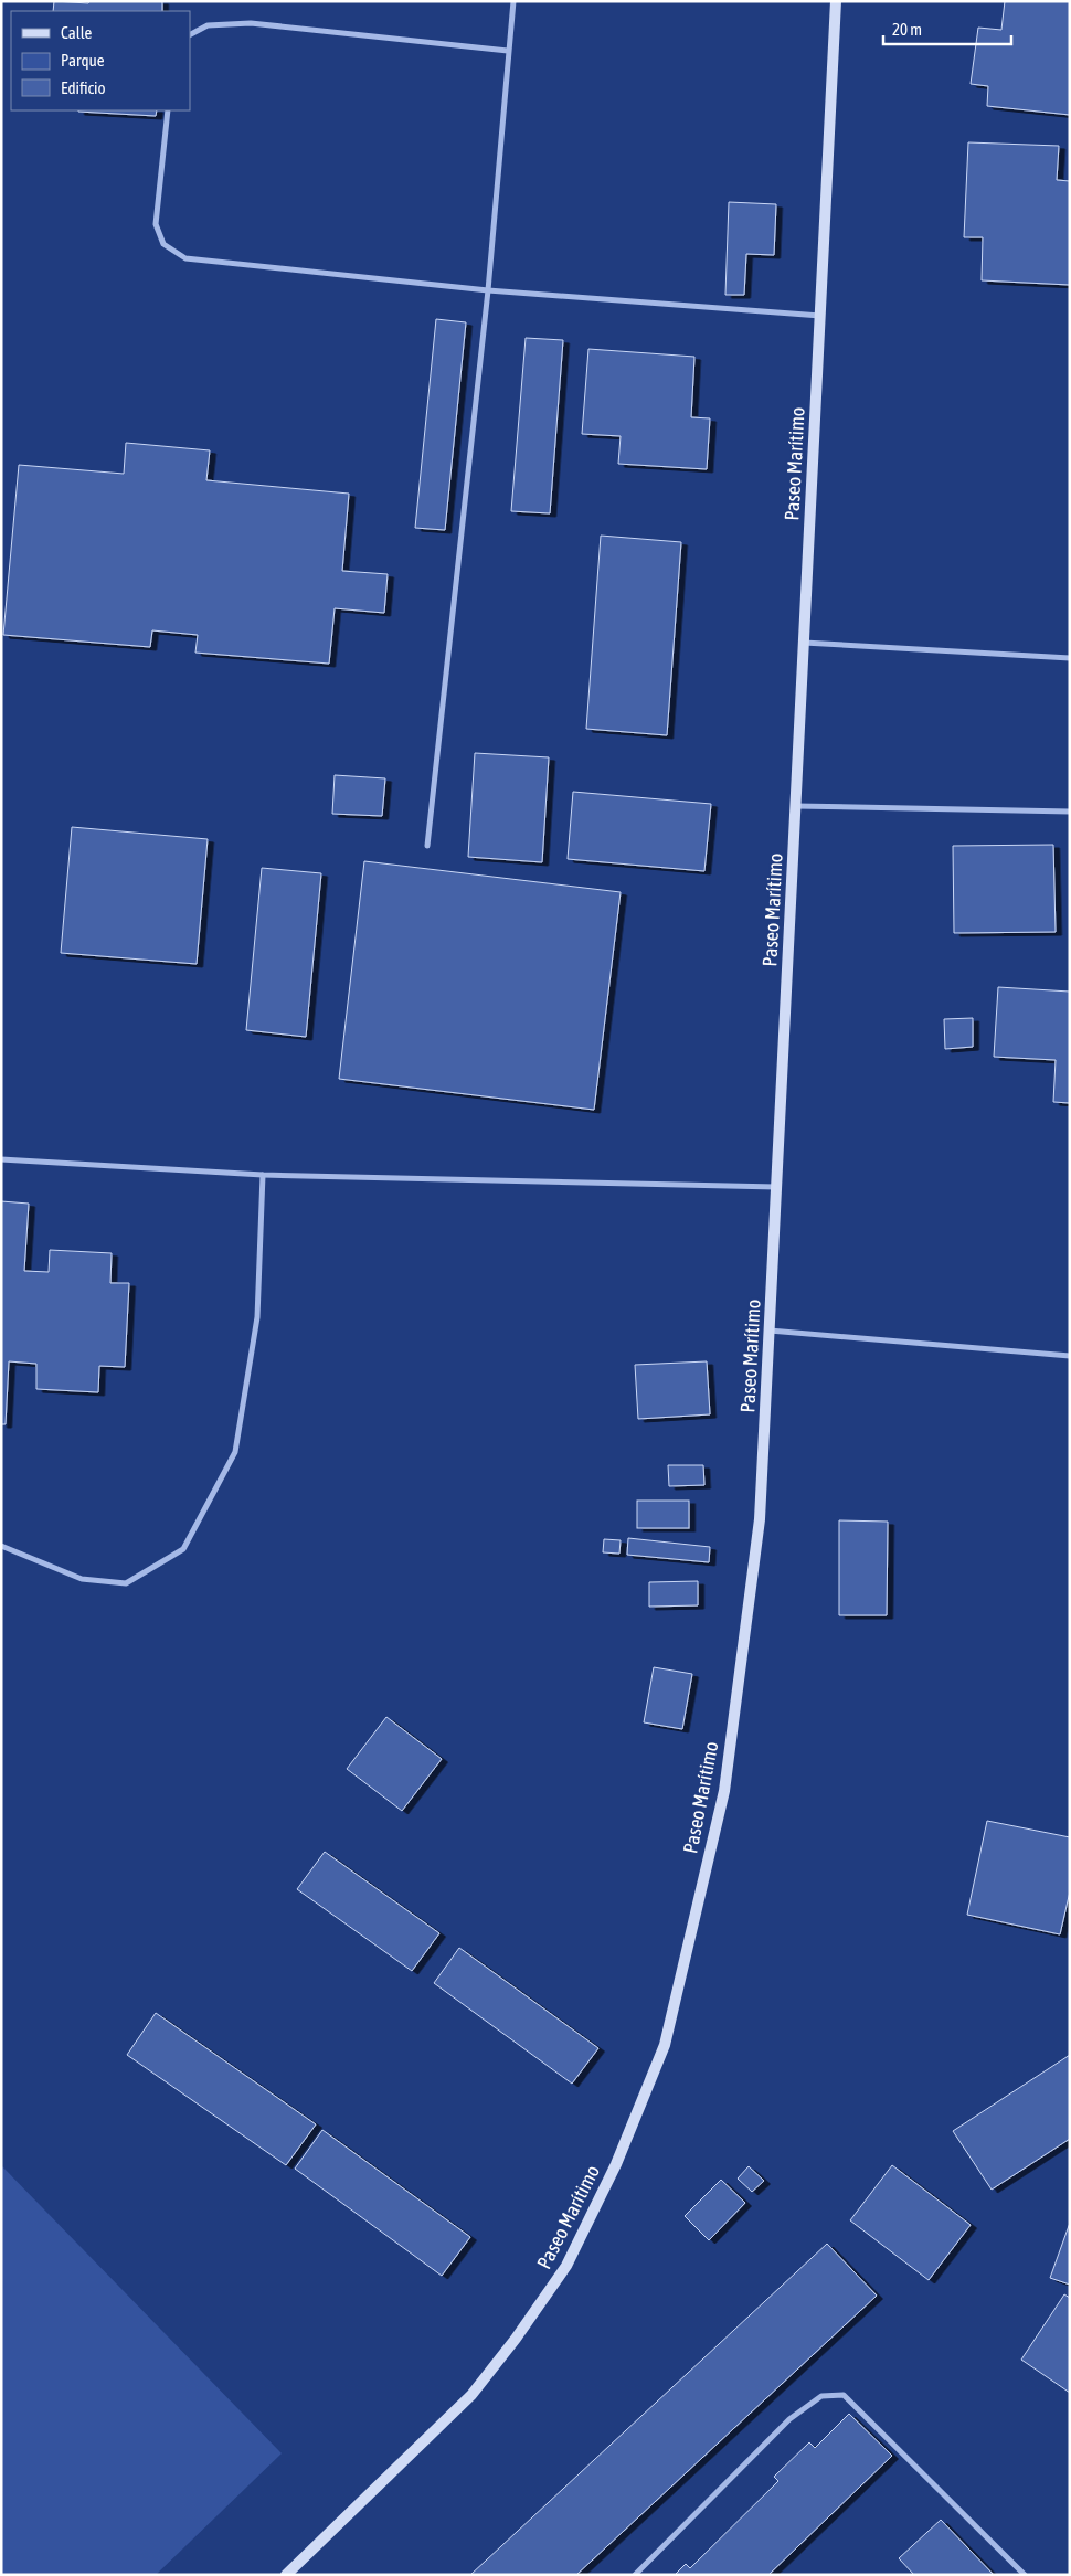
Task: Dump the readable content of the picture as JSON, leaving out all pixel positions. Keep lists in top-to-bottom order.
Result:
{
  "streets": {
    "main road": ["Paseo Marítimo"]
  },
  "legend": ["Calle", "Parque", "Edificio"],
  "scale_bar": "20 m"
}
